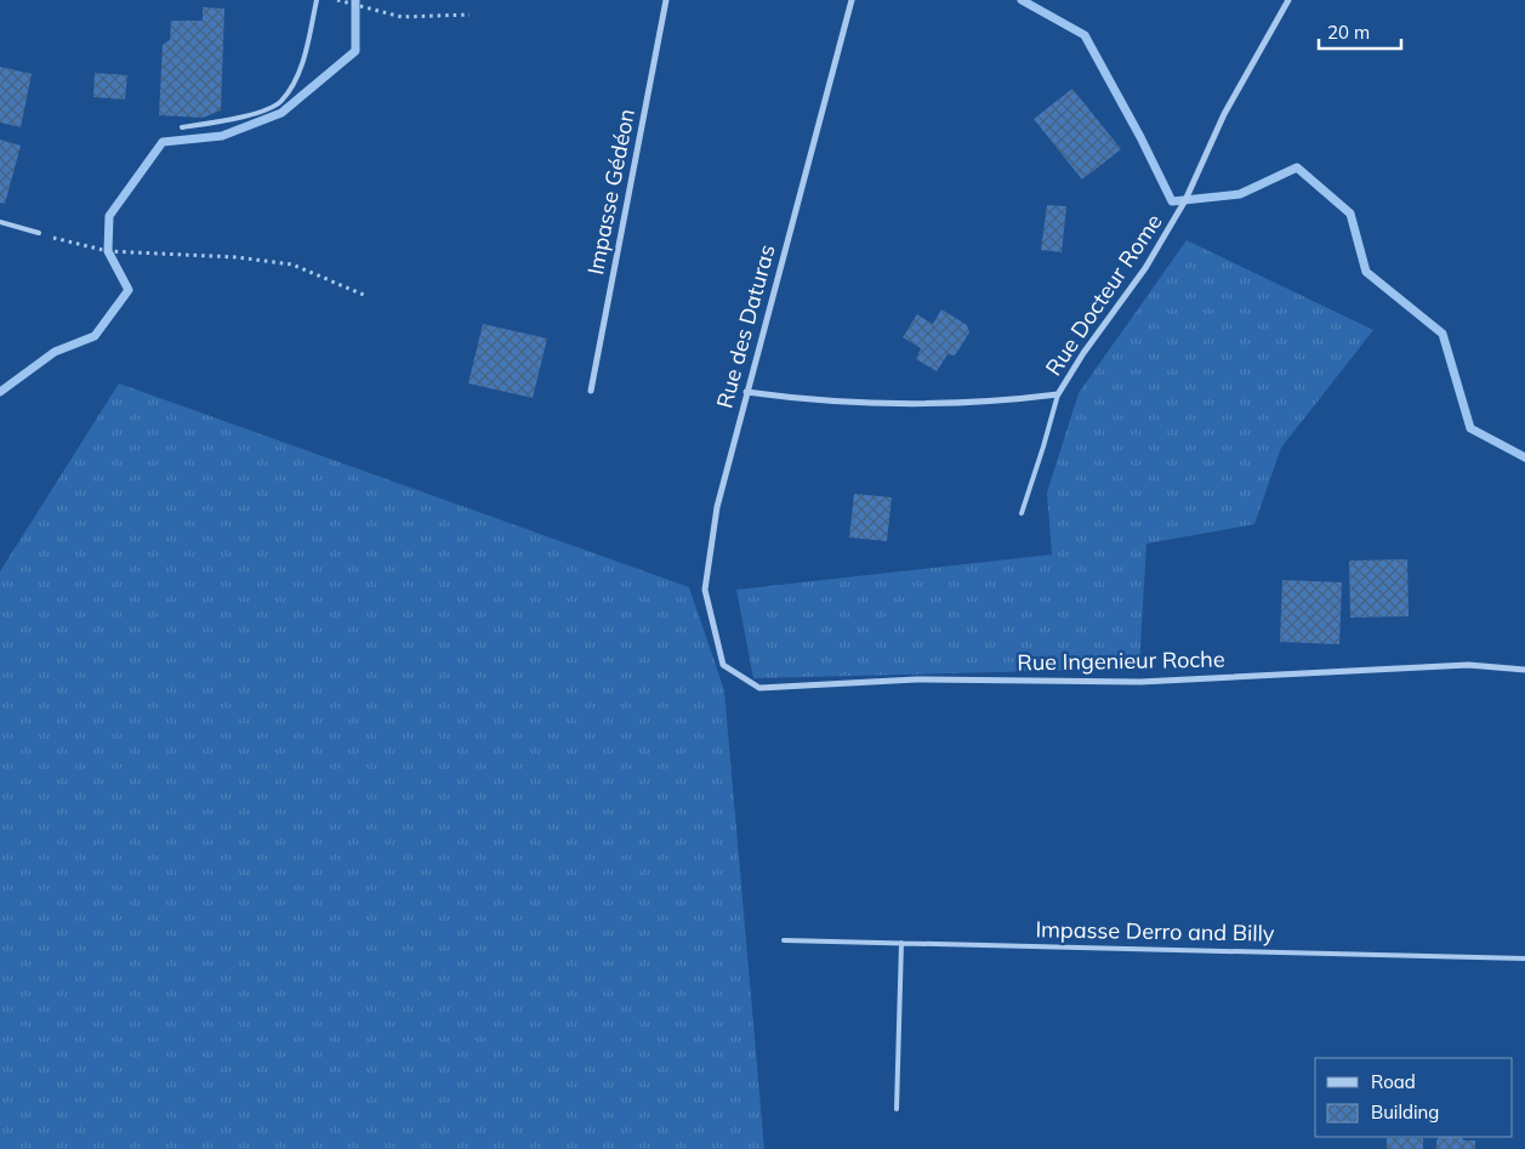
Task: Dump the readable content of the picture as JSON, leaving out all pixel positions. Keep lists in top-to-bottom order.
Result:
{
  "streets": {
    "street": [
      "Impasse Gédéon",
      "Rue Docteur Rome",
      "Rue des Daturas",
      "Rue Ingenieur Roche"
    ],
    "lane": ["Impasse Derro and Billy"]
  },
  "crossings": [
    ["Rue Docteur Rome", "Rue des Daturas"],
    ["Rue des Daturas", "Rue Ingenieur Roche"]
  ],
  "legend": ["Road", "Building"],
  "scale_bar": "20 m"
}
